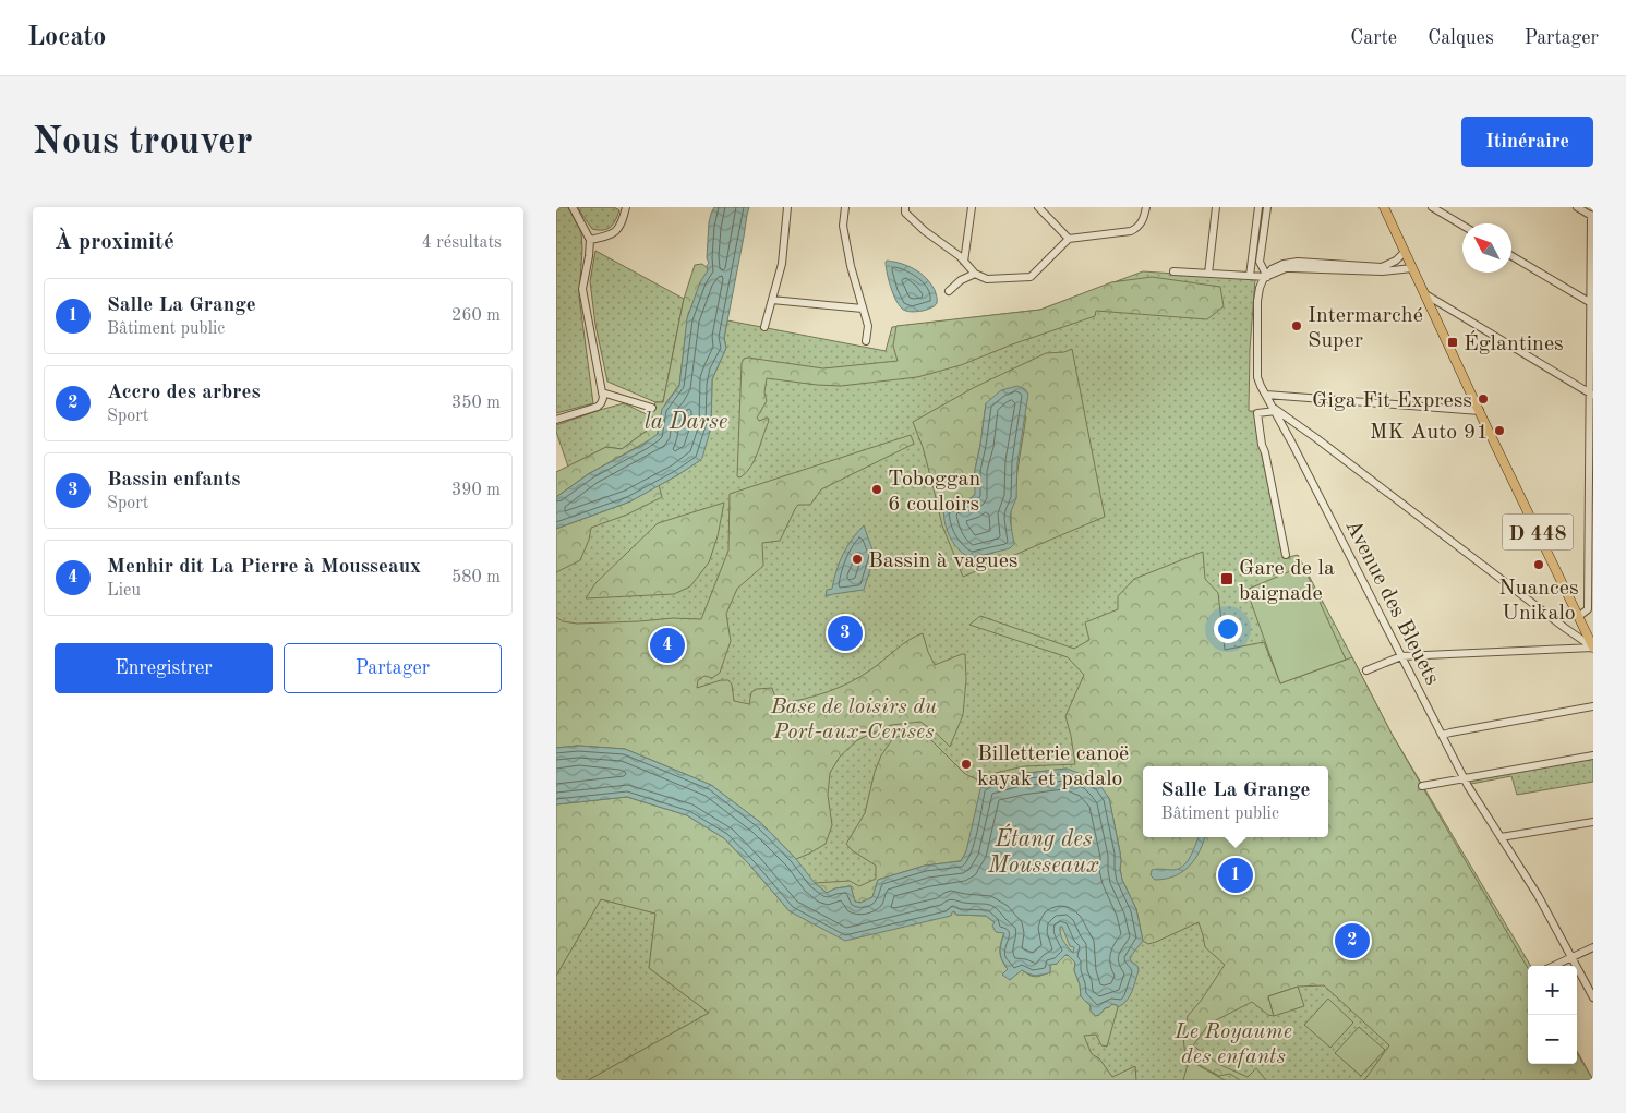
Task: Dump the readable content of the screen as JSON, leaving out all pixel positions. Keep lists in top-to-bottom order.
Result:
{
  "streets": {
    "main road": ["D 448"],
    "street": ["Avenue des Bleuets"]
  },
  "water": ["la Darse", "Étang des Mousseaux"],
  "parks": ["Base de loisirs du Port-aux-Cerises", "Le Royaume des enfants"],
  "places": {
    "other": [
      "Intermarché Super",
      "Giga Fit Express",
      "MK Auto 91",
      "Toboggan 6 couloirs",
      "Bassin à vagues",
      "Nuances Unikalo",
      "Billetterie canoë kayak et padalo"
    ],
    "transit": ["Églantines", "Gare de la baignade"]
  },
  "north": "top left",
  "page": {
    "header": "Locato",
    "nav": ["Carte", "Calques", "Partager"],
    "buttons": [
      "Itinéraire",
      ["Enregistrer", "Partager"]
    ],
    "title": "Nous trouver",
    "heading": ["À proximité", "4 résultats"],
    "list": [
      {
        "mark": "1",
        "name": "Salle La Grange",
        "note": "Bâtiment public",
        "value": "260 m"
      },
      {
        "mark": "2",
        "name": "Accro des arbres",
        "note": "Sport",
        "value": "350 m"
      },
      {
        "mark": "3",
        "name": "Bassin enfants",
        "note": "Sport",
        "value": "390 m"
      },
      {
        "mark": "4",
        "name": "Menhir dit La Pierre à Mousseaux",
        "note": "Lieu",
        "value": "580 m"
      }
    ],
    "pins": [
      "3",
      "4",
      "1",
      "2"
    ],
    "popup": ["Salle La Grange", "Bâtiment public"],
    "map_buttons": ["+", "−"]
  }
}
